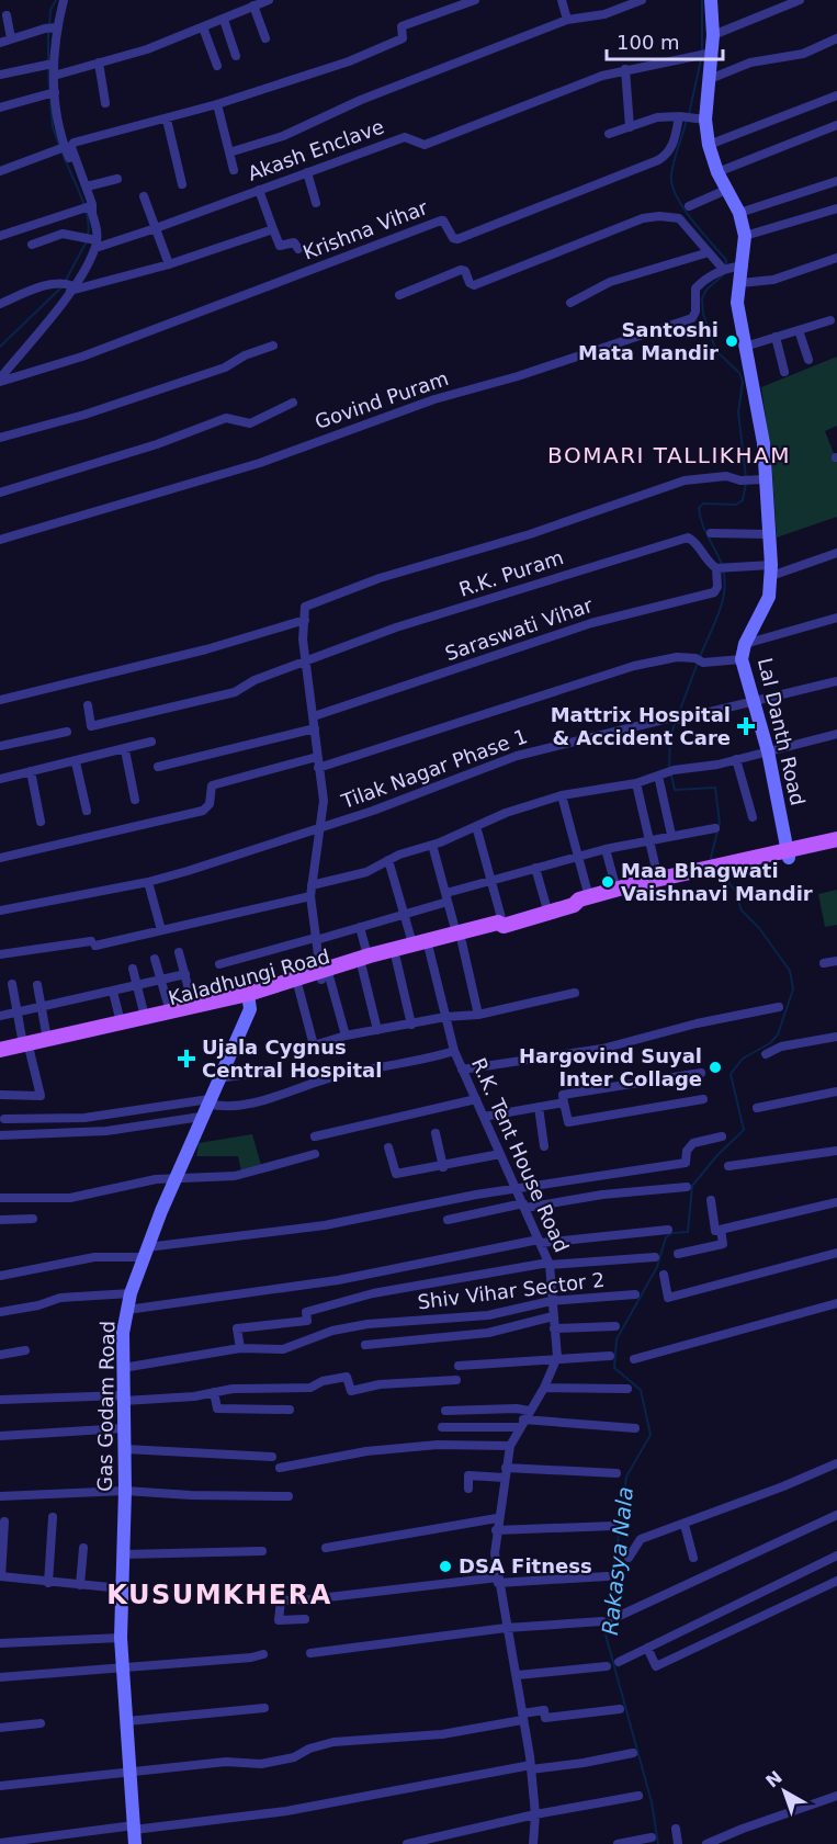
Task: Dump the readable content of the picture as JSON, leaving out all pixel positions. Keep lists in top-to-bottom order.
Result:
{
  "streets": {
    "main road": ["Kaladhungi Road"],
    "street": [
      "Akash Enclave",
      "Krishna Vihar",
      "Govind Puram",
      "R.K. Puram",
      "Saraswati Vihar",
      "Lal Danth Road",
      "Tilak Nagar Phase 1",
      "R.K. Tent House Road",
      "Shiv Vihar Sector 2",
      "Gas Godam Road"
    ]
  },
  "crossings": [
    ["Akash Enclave", "Lal Danth Road"],
    ["Govind Puram", "Lal Danth Road"],
    ["R.K. Puram", "Saraswati Vihar"],
    ["Lal Danth Road", "Tilak Nagar Phase 1"],
    ["Lal Danth Road", "Kaladhungi Road"],
    ["Kaladhungi Road", "R.K. Tent House Road"],
    ["Kaladhungi Road", "Gas Godam Road"],
    ["R.K. Tent House Road", "Shiv Vihar Sector 2"],
    ["Shiv Vihar Sector 2", "Gas Godam Road"]
  ],
  "districts": ["BOMARI TALLIKHAM", "KUSUMKHERA"],
  "water": ["Rakasya Nala"],
  "places": {
    "other": [
      "Santoshi Mata Mandir",
      "Maa Bhagwati Vaishnavi Mandir",
      "Hargovind Suyal Inter Collage",
      "DSA Fitness"
    ],
    "health": ["Mattrix Hospital & Accident Care", "Ujala Cygnus Central Hospital"]
  },
  "scale_bar": "100 m",
  "north": "top left"
}
